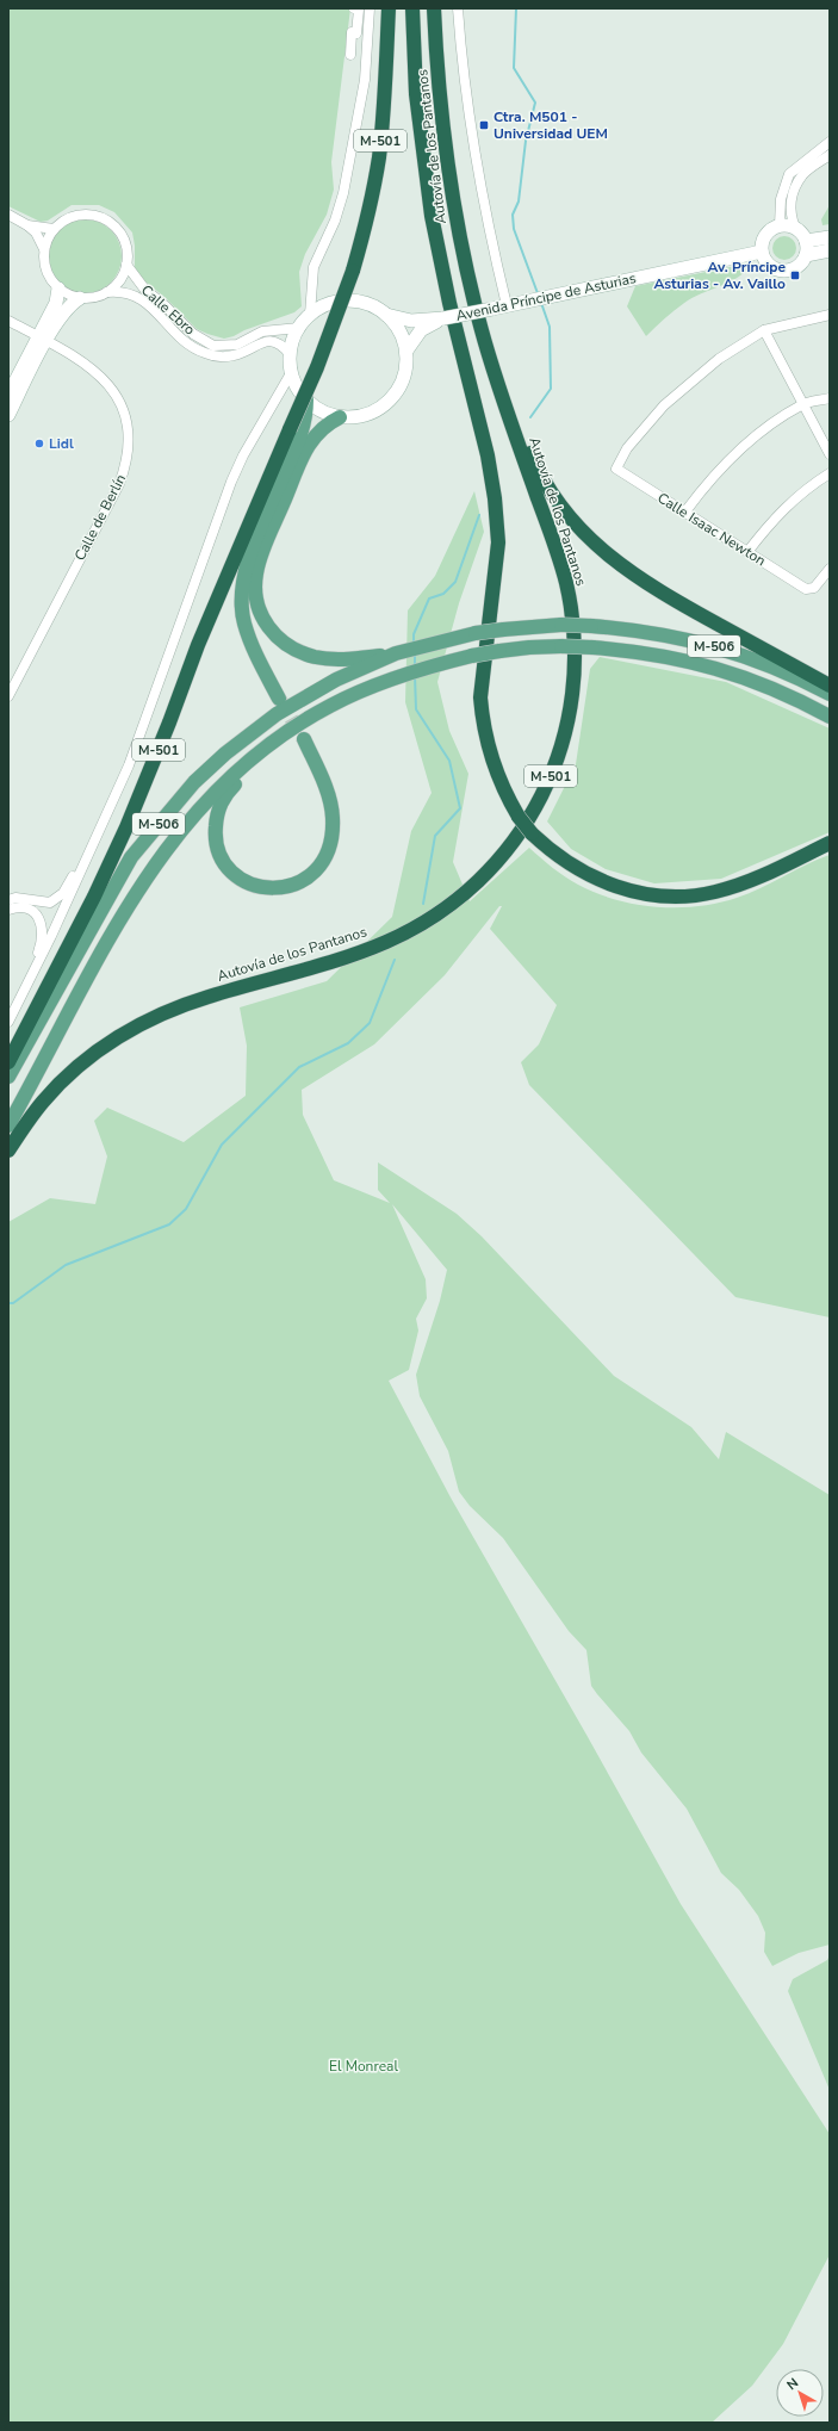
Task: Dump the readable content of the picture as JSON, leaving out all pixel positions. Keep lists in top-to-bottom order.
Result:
{
  "streets": {
    "highway": ["M-501", "Autovía de los Pantanos"],
    "main road": ["M-506"],
    "street": [
      "Avenida Príncipe de Asturias",
      "Calle Ebro",
      "Calle de Berlín",
      "Calle Isaac Newton"
    ]
  },
  "crossings": [
    ["Avenida Príncipe de Asturias", "Calle Ebro"]
  ],
  "parks": ["El Monreal"],
  "places": {
    "transit": ["Ctra. M501 - Universidad UEM", "Av. Príncipe Asturias - Av. Vaillo"],
    "other": ["Lidl"]
  },
  "north": "top left"
}
